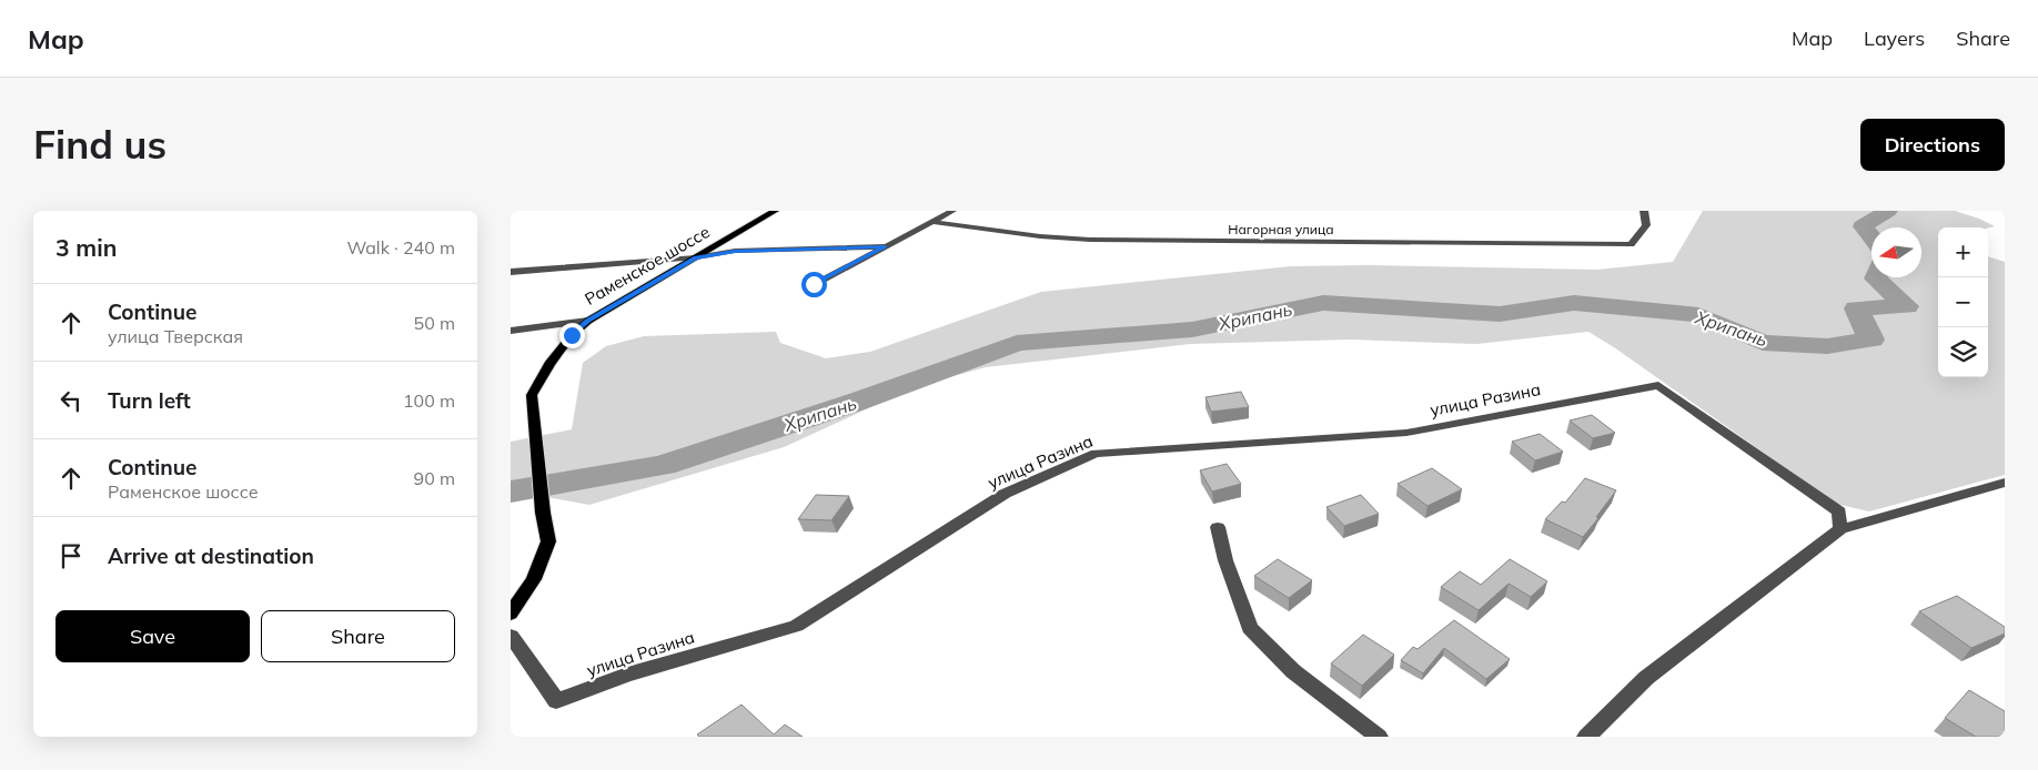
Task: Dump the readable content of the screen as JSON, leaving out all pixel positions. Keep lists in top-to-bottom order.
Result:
{
  "streets": {
    "main road": ["Раменское шоссе"],
    "street": ["Нагорная улица", "улица Разина"]
  },
  "water": ["Хрипань"],
  "north": "left",
  "page": {
    "header": "Map",
    "nav": ["Map", "Layers", "Share"],
    "buttons": [
      "Directions",
      ["Save", "Share"]
    ],
    "title": "Find us",
    "heading": ["3 min", "Walk · 240 m"],
    "map_buttons": ["+", "−"],
    "list": [
      ["Continue", "улица Тверская", "50 m"],
      ["Turn left", "100 m"],
      ["Continue", "Раменское шоссе", "90 m"],
      "Arrive at destination"
    ]
  }
}
